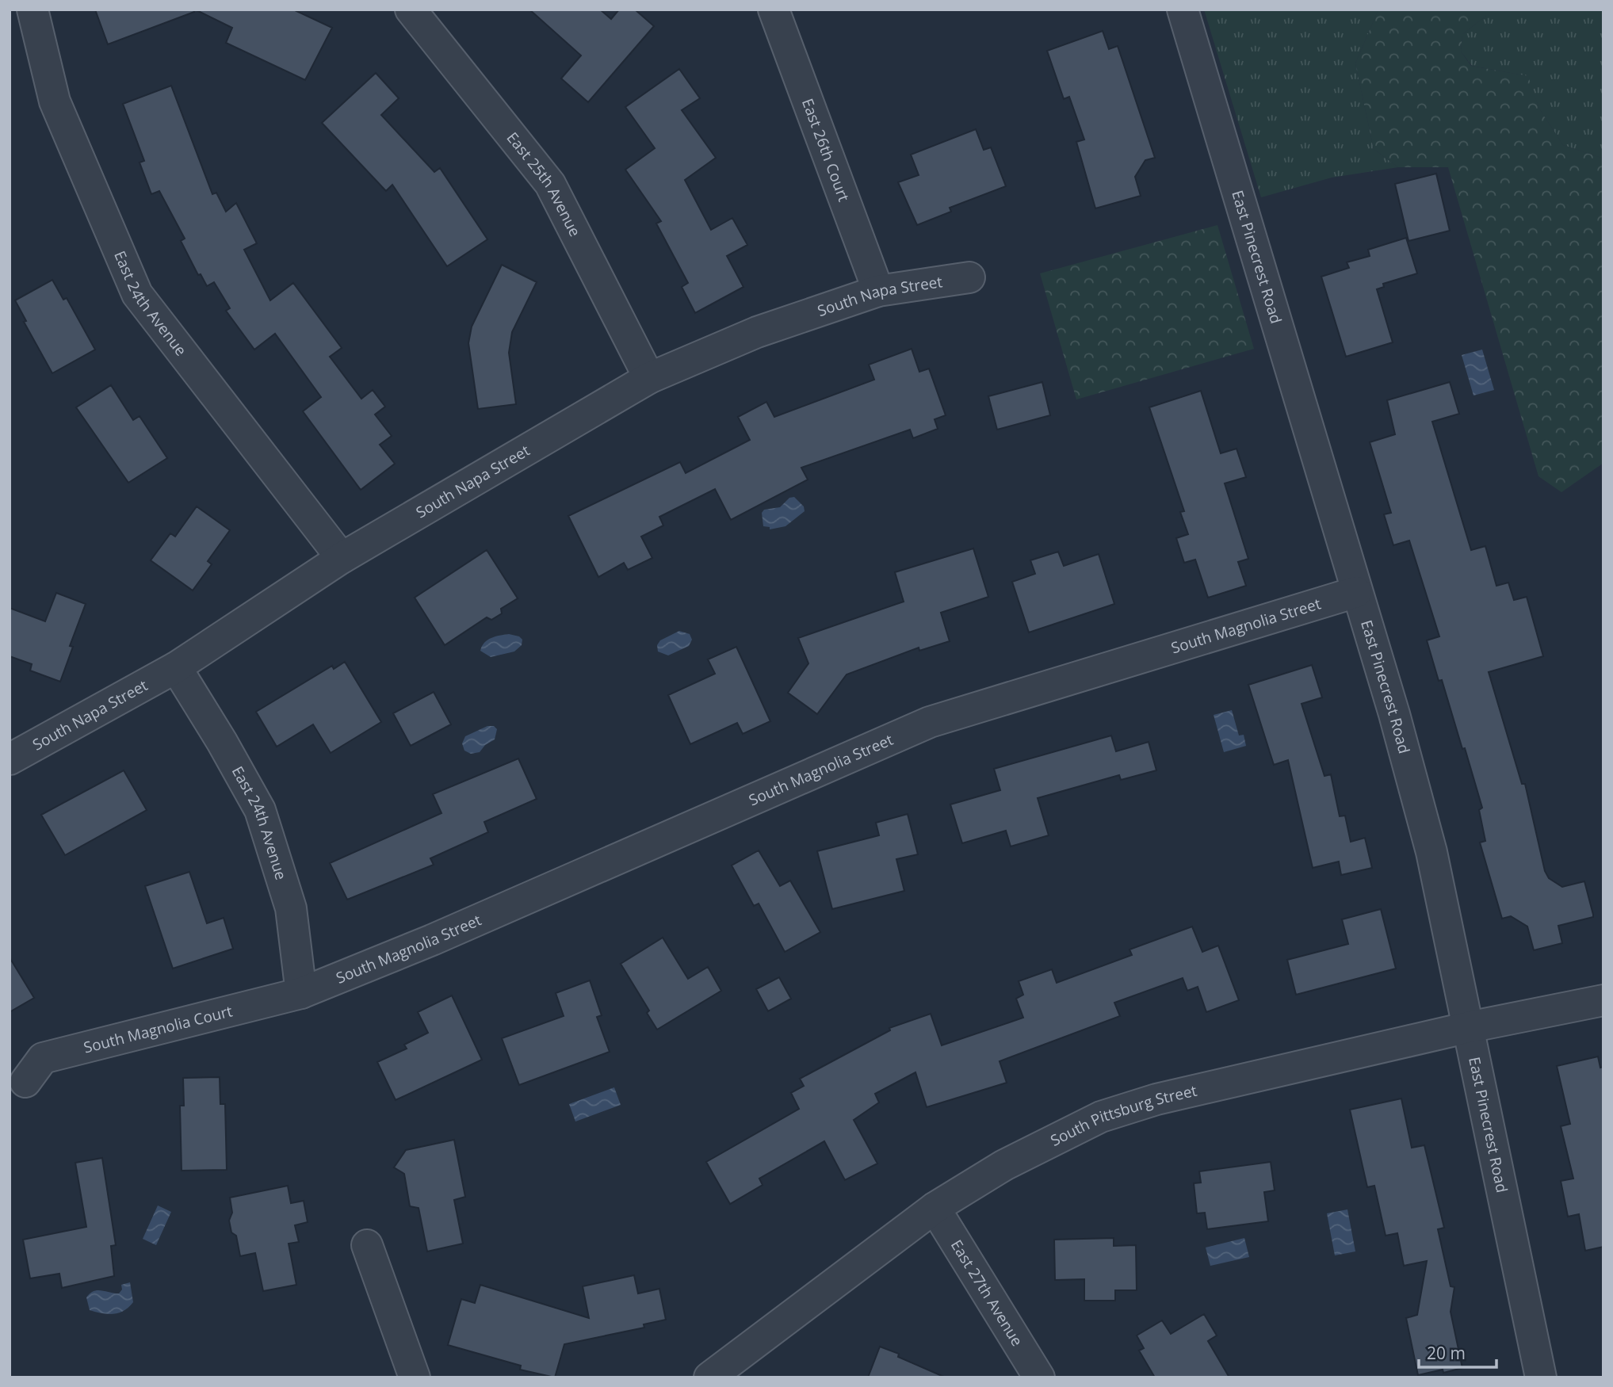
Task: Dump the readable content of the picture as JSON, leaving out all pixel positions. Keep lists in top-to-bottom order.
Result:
{
  "streets": {
    "street": [
      "East 26th Court",
      "East 25th Avenue",
      "East Pinecrest Road",
      "South Napa Street",
      "East 24th Avenue",
      "South Magnolia Street",
      "South Magnolia Court",
      "South Pittsburg Street",
      "East 27th Avenue"
    ]
  },
  "crossings": [
    ["East 26th Court", "South Napa Street"],
    ["East 25th Avenue", "South Napa Street"],
    ["East Pinecrest Road", "South Magnolia Street"],
    ["East Pinecrest Road", "South Pittsburg Street"],
    ["South Napa Street", "East 24th Avenue"],
    ["East 24th Avenue", "South Magnolia Street"],
    ["East 24th Avenue", "South Magnolia Court"],
    ["South Magnolia Street", "South Magnolia Court"],
    ["South Pittsburg Street", "East 27th Avenue"]
  ],
  "scale_bar": "20 m"
}
